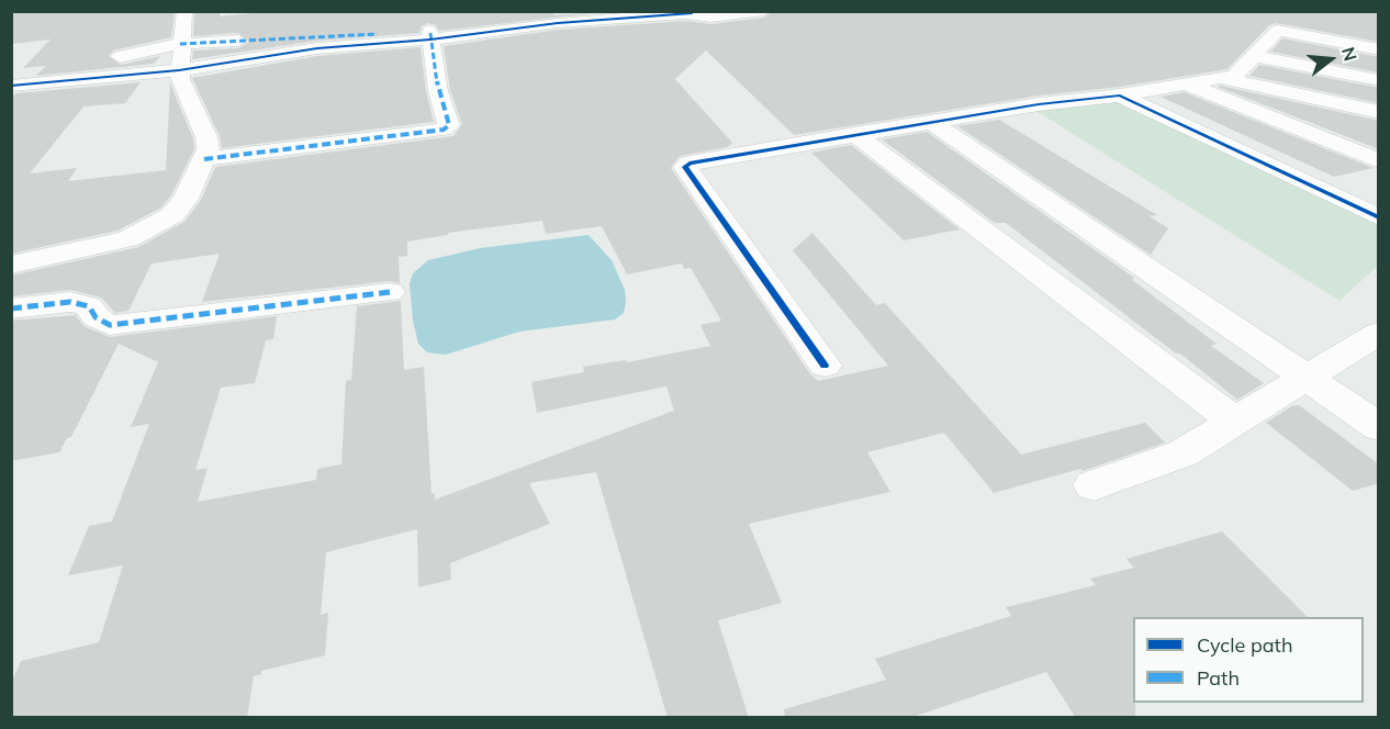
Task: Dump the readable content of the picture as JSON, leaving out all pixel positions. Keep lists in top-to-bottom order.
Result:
{
  "legend": ["Cycle path", "Path"],
  "north": "right"
}
